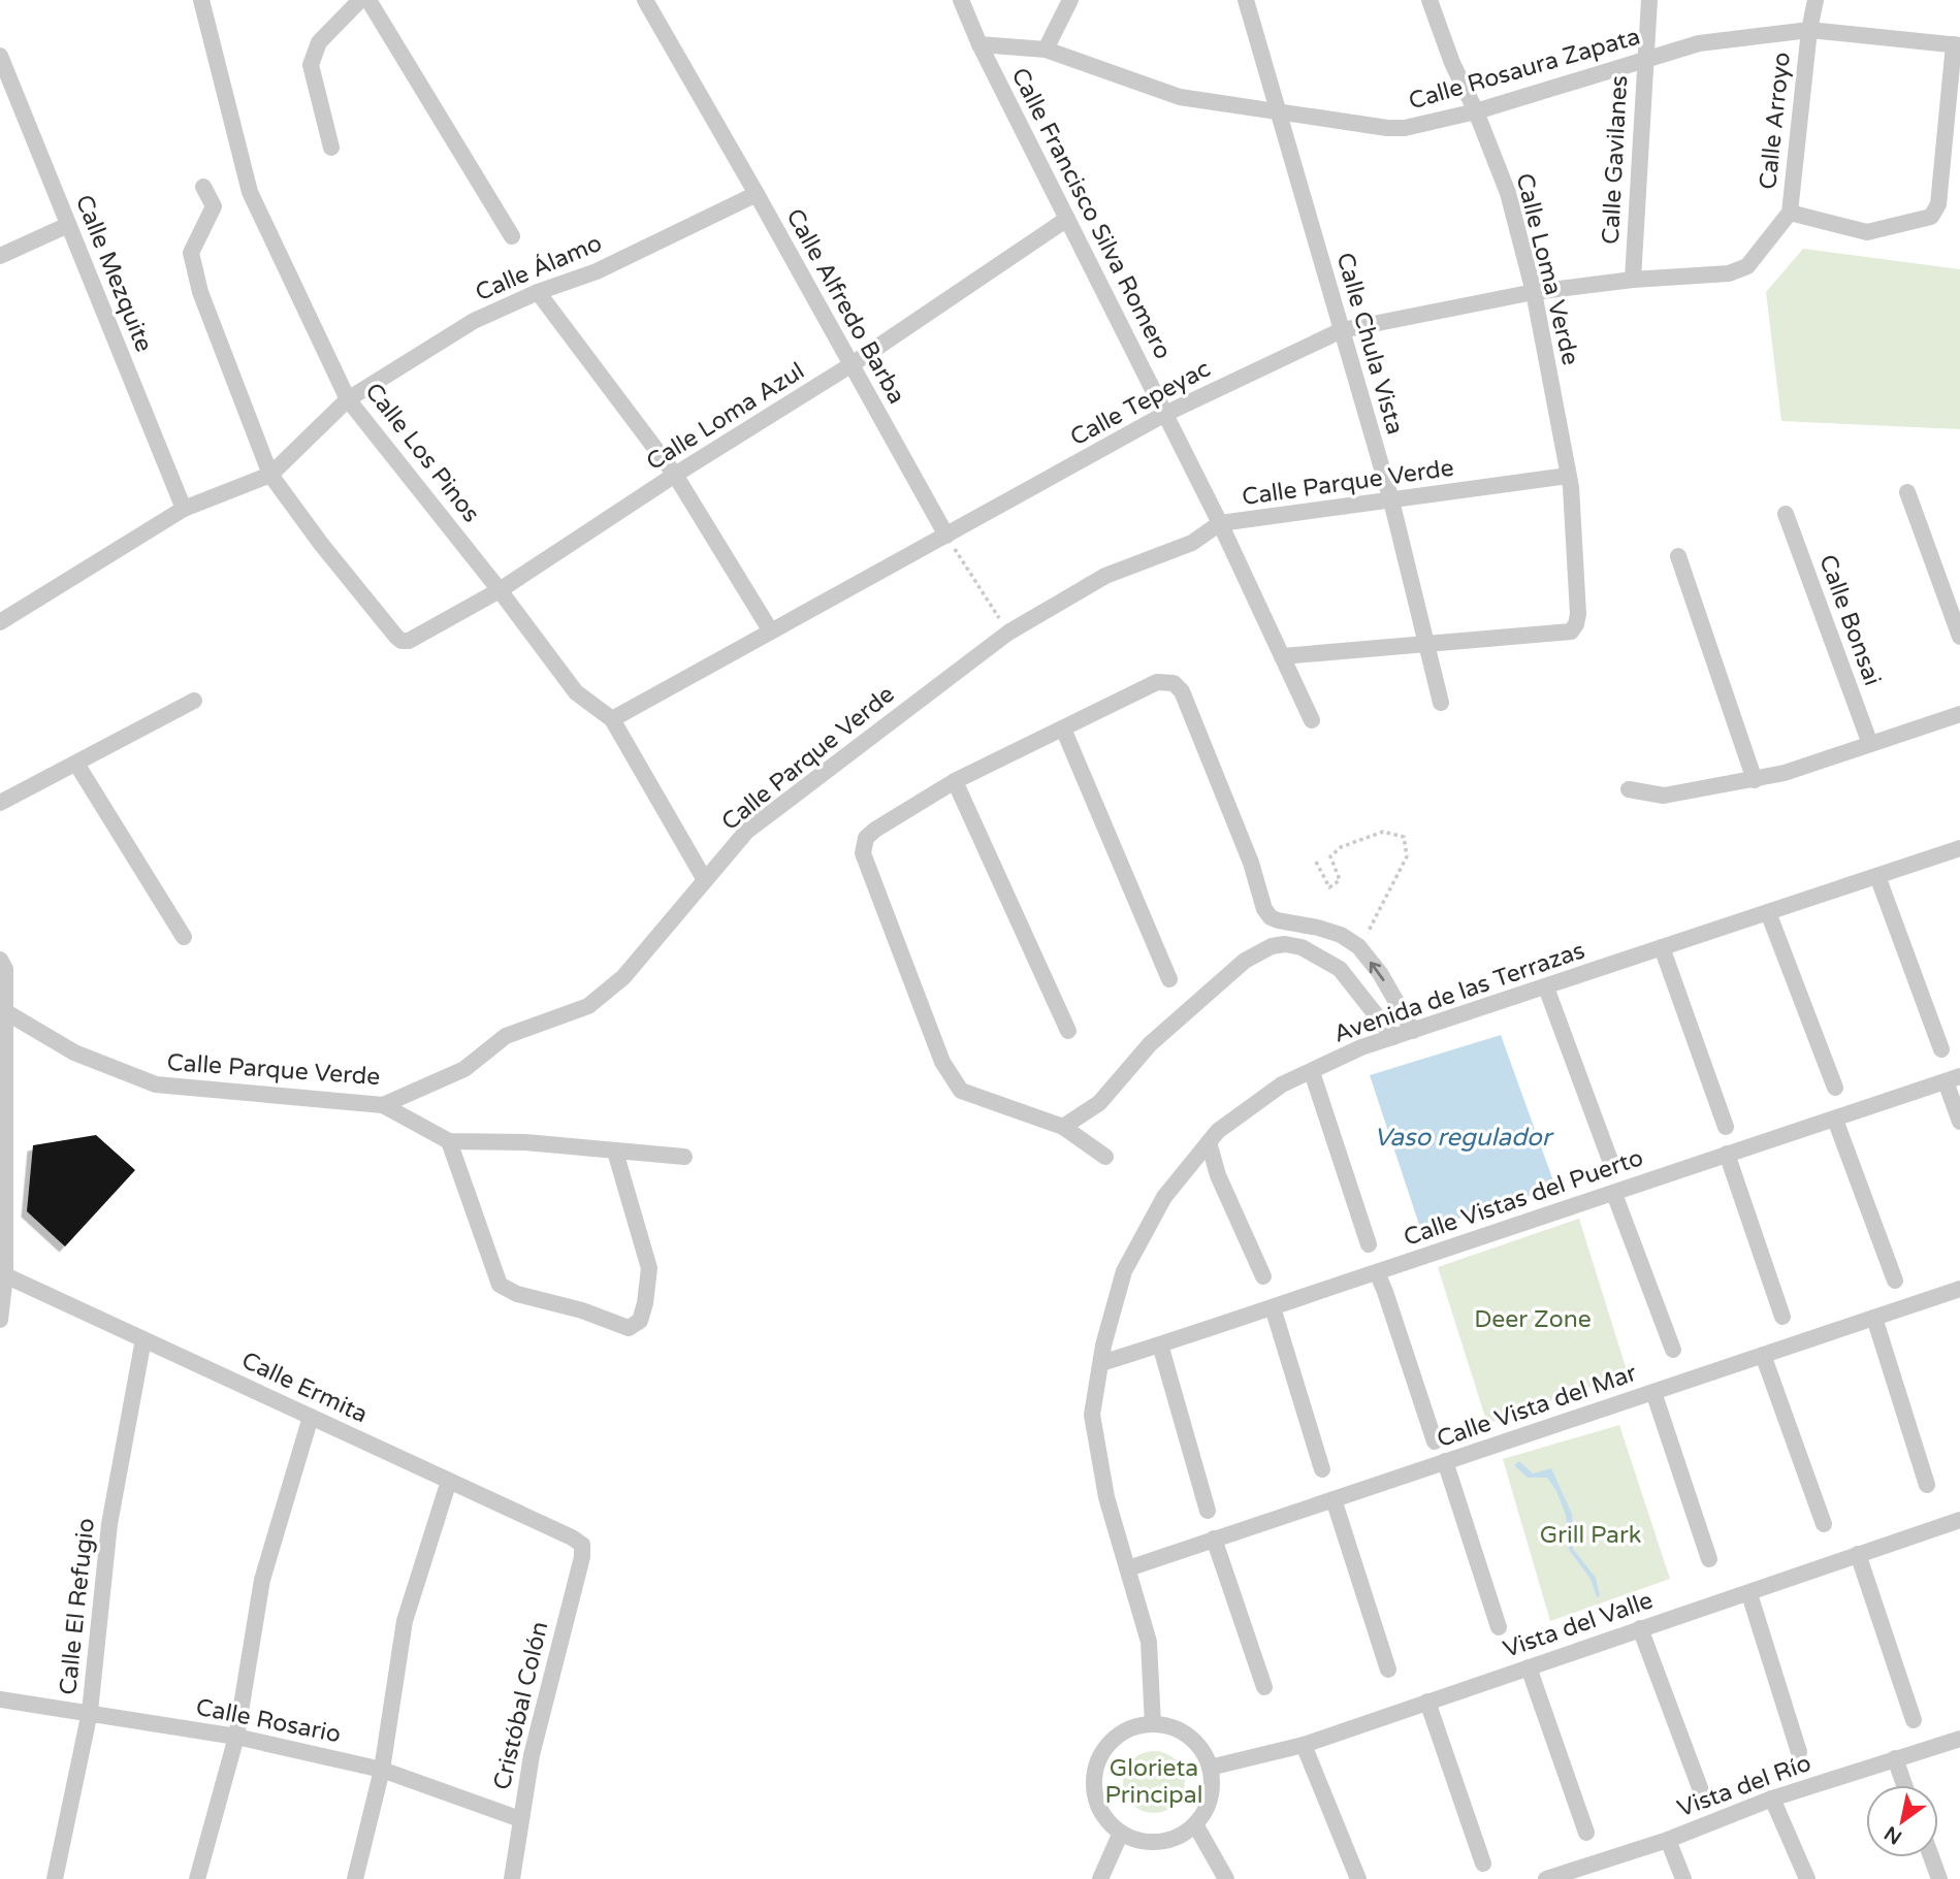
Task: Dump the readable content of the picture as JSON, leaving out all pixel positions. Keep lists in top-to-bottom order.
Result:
{
  "streets": {
    "street": [
      "Calle Rosaura Zapata",
      "Calle Arroyo",
      "Calle Gavilanes",
      "Calle Francisco Silva Romero",
      "Calle Álamo",
      "Calle Loma Verde",
      "Calle Mezquite",
      "Calle Alfredo Barba",
      "Calle Chula Vista",
      "Calle Tepeyac",
      "Calle Loma Azul",
      "Calle Los Pinos",
      "Calle Parque Verde",
      "Calle Bonsai",
      "Avenida de las Terrazas",
      "Calle Vistas del Puerto",
      "Calle Ermita",
      "Calle Vista del Mar",
      "Calle El Refugio",
      "Vista del Valle",
      "Cristóbal Colón",
      "Calle Rosario",
      "Vista del Río"
    ]
  },
  "crossings": [
    ["Calle Rosaura Zapata", "Calle Arroyo"],
    ["Calle Rosaura Zapata", "Calle Gavilanes"],
    ["Calle Rosaura Zapata", "Calle Francisco Silva Romero"],
    ["Calle Rosaura Zapata", "Calle Loma Verde"],
    ["Calle Rosaura Zapata", "Calle Chula Vista"],
    ["Calle Arroyo", "Calle Tepeyac"],
    ["Calle Gavilanes", "Calle Tepeyac"],
    ["Calle Francisco Silva Romero", "Calle Tepeyac"],
    ["Calle Francisco Silva Romero", "Calle Loma Azul"],
    ["Calle Francisco Silva Romero", "Calle Parque Verde"],
    ["Calle Álamo", "Calle Alfredo Barba"],
    ["Calle Álamo", "Calle Loma Azul"],
    ["Calle Álamo", "Calle Los Pinos"],
    ["Calle Loma Verde", "Calle Chula Vista"],
    ["Calle Loma Verde", "Calle Tepeyac"],
    ["Calle Loma Verde", "Calle Parque Verde"],
    ["Calle Alfredo Barba", "Calle Tepeyac"],
    ["Calle Alfredo Barba", "Calle Loma Azul"],
    ["Calle Chula Vista", "Calle Tepeyac"],
    ["Calle Chula Vista", "Calle Parque Verde"],
    ["Calle Tepeyac", "Calle Los Pinos"],
    ["Calle Loma Azul", "Calle Los Pinos"],
    ["Calle Los Pinos", "Calle Parque Verde"],
    ["Avenida de las Terrazas", "Calle Vistas del Puerto"],
    ["Avenida de las Terrazas", "Calle Vista del Mar"],
    ["Avenida de las Terrazas", "Vista del Valle"],
    ["Calle Ermita", "Calle El Refugio"],
    ["Calle Ermita", "Cristóbal Colón"],
    ["Calle El Refugio", "Calle Rosario"],
    ["Cristóbal Colón", "Calle Rosario"]
  ],
  "water": ["Vaso regulador"],
  "parks": ["Deer Zone", "Grill Park", "Glorieta Principal"],
  "north": "bottom left"
}
